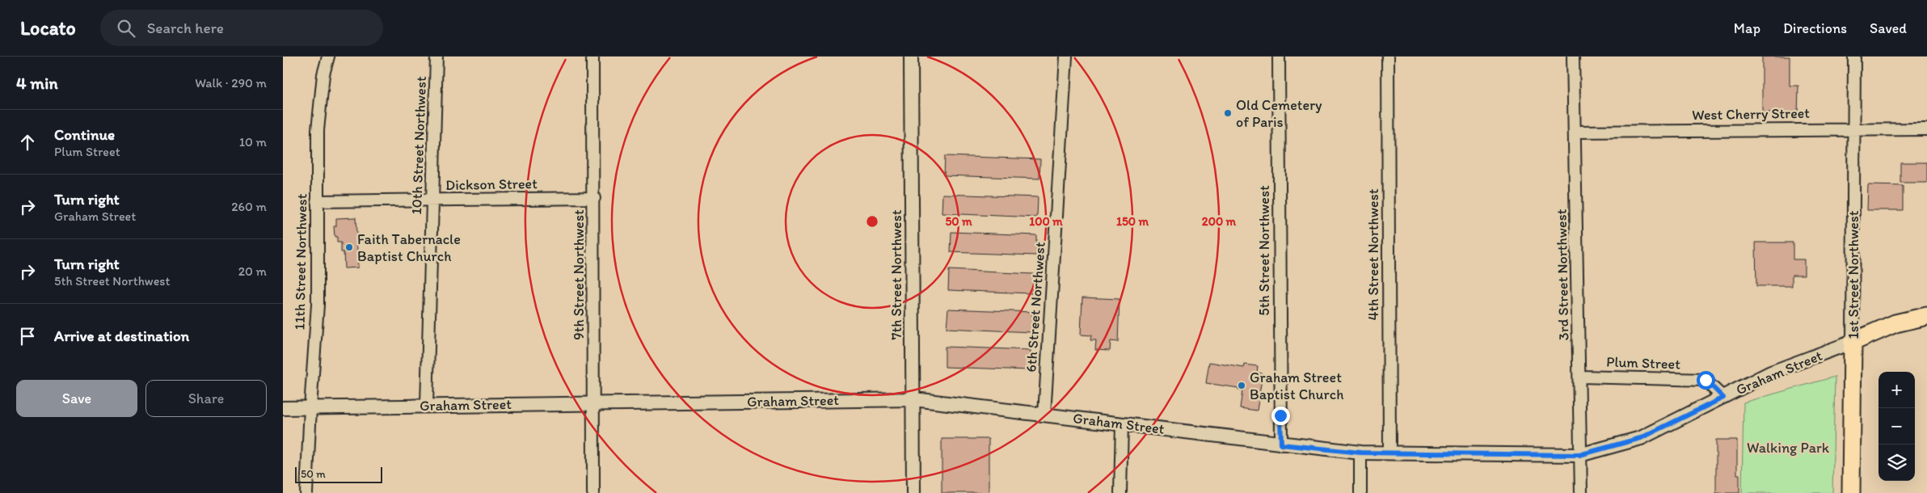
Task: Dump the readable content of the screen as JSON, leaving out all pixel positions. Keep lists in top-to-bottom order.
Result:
{
  "streets": {
    "main road": ["1st Street Northwest", "Graham Street"],
    "street": [
      "West Cherry Street",
      "10th Street Northwest",
      "Dickson Street",
      "5th Street Northwest",
      "4th Street Northwest",
      "11th Street Northwest",
      "9th Street Northwest",
      "7th Street Northwest",
      "3rd Street Northwest",
      "6th Street Northwest",
      "Plum Street"
    ]
  },
  "crossings": [
    ["West Cherry Street", "3rd Street Northwest"],
    ["West Cherry Street", "1st Street Northwest"],
    ["10th Street Northwest", "Dickson Street"],
    ["10th Street Northwest", "Graham Street"],
    ["Dickson Street", "11th Street Northwest"],
    ["Dickson Street", "9th Street Northwest"],
    ["5th Street Northwest", "Graham Street"],
    ["4th Street Northwest", "Graham Street"],
    ["11th Street Northwest", "Graham Street"],
    ["9th Street Northwest", "Graham Street"],
    ["7th Street Northwest", "Graham Street"],
    ["3rd Street Northwest", "Plum Street"],
    ["3rd Street Northwest", "Graham Street"],
    ["1st Street Northwest", "Graham Street"],
    ["6th Street Northwest", "Graham Street"],
    ["Plum Street", "Graham Street"]
  ],
  "parks": ["Walking Park"],
  "places": ["Old Cemetery of Paris", "Faith Tabernacle Baptist Church", "Graham Street Baptist Church"],
  "scale_bar": "50 m",
  "page": {
    "header": "Locato",
    "search": "Search here",
    "nav": ["Map", "Directions", "Saved"],
    "heading": ["4 min", "Walk · 290 m"],
    "list": [
      ["Continue", "Plum Street", "10 m"],
      ["Turn right", "Graham Street", "260 m"],
      ["Turn right", "5th Street Northwest", "20 m"],
      "Arrive at destination"
    ],
    "buttons": ["Save", "Share"],
    "map_buttons": ["+", "−"],
    "scale": "50 m"
  },
  "rings": [
    "50 m",
    "100 m",
    "150 m",
    "200 m"
  ]
}
